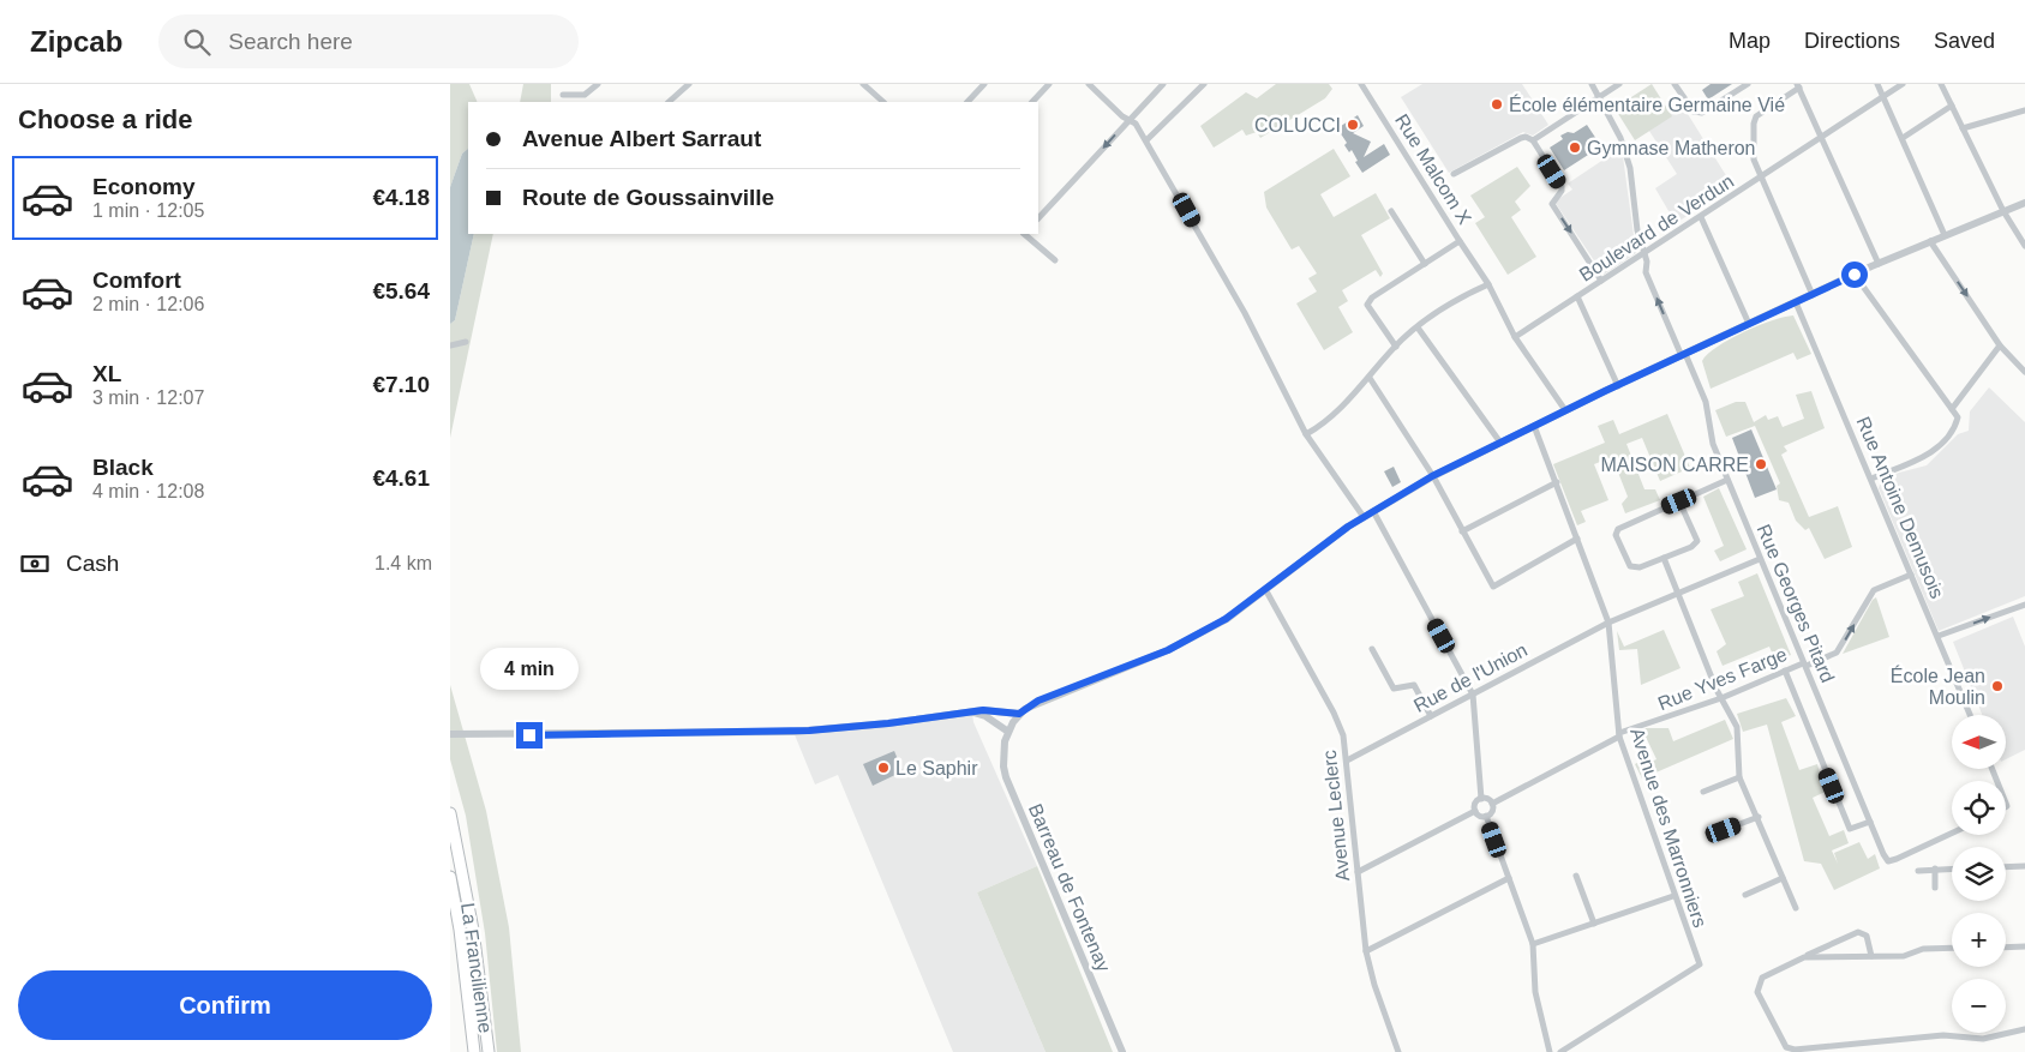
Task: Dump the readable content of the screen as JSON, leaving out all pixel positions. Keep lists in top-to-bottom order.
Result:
{
  "streets": {
    "highway": ["La Francilienne"],
    "street": [
      "Rue Malcom X",
      "Boulevard de Verdun",
      "Rue Antoine Demusois",
      "Rue Georges Pitard",
      "Rue de l'Union",
      "Rue Yves Farge",
      "Avenue Leclerc",
      "Avenue des Marronniers",
      "Barreau de Fontenay"
    ]
  },
  "crossings": [
    ["Rue Malcom X", "Boulevard de Verdun"],
    ["Boulevard de Verdun", "Rue Georges Pitard"],
    ["Rue Antoine Demusois", "Rue Yves Farge"],
    ["Rue Georges Pitard", "Rue de l'Union"],
    ["Rue Georges Pitard", "Rue Yves Farge"],
    ["Rue de l'Union", "Avenue Leclerc"],
    ["Rue de l'Union", "Avenue des Marronniers"],
    ["Rue Yves Farge", "Avenue des Marronniers"]
  ],
  "places": [
    "École élémentaire Germaine Vié",
    "COLUCCI",
    "Gymnase Matheron",
    "MAISON CARRE",
    "École Jean Moulin",
    "Le Saphir"
  ],
  "north": "left",
  "page": {
    "header": "Zipcab",
    "search": "Search here",
    "nav": ["Map", "Directions", "Saved"],
    "heading": "Choose a ride",
    "banner": ["Avenue Albert Sarraut", "Route de Goussainville"],
    "list": [
      {
        "name": "Economy",
        "note": "1 min · 12:05",
        "value": "€4.18"
      },
      {
        "name": "Comfort",
        "note": "2 min · 12:06",
        "value": "€5.64"
      },
      {
        "name": "XL",
        "note": "3 min · 12:07",
        "value": "€7.10"
      },
      {
        "name": "Black",
        "note": "4 min · 12:08",
        "value": "€4.61"
      }
    ],
    "pay": ["Cash", "1.4 km"],
    "bubble": "4 min",
    "map_buttons": ["+", "−"],
    "buttons": "Confirm"
  }
}
